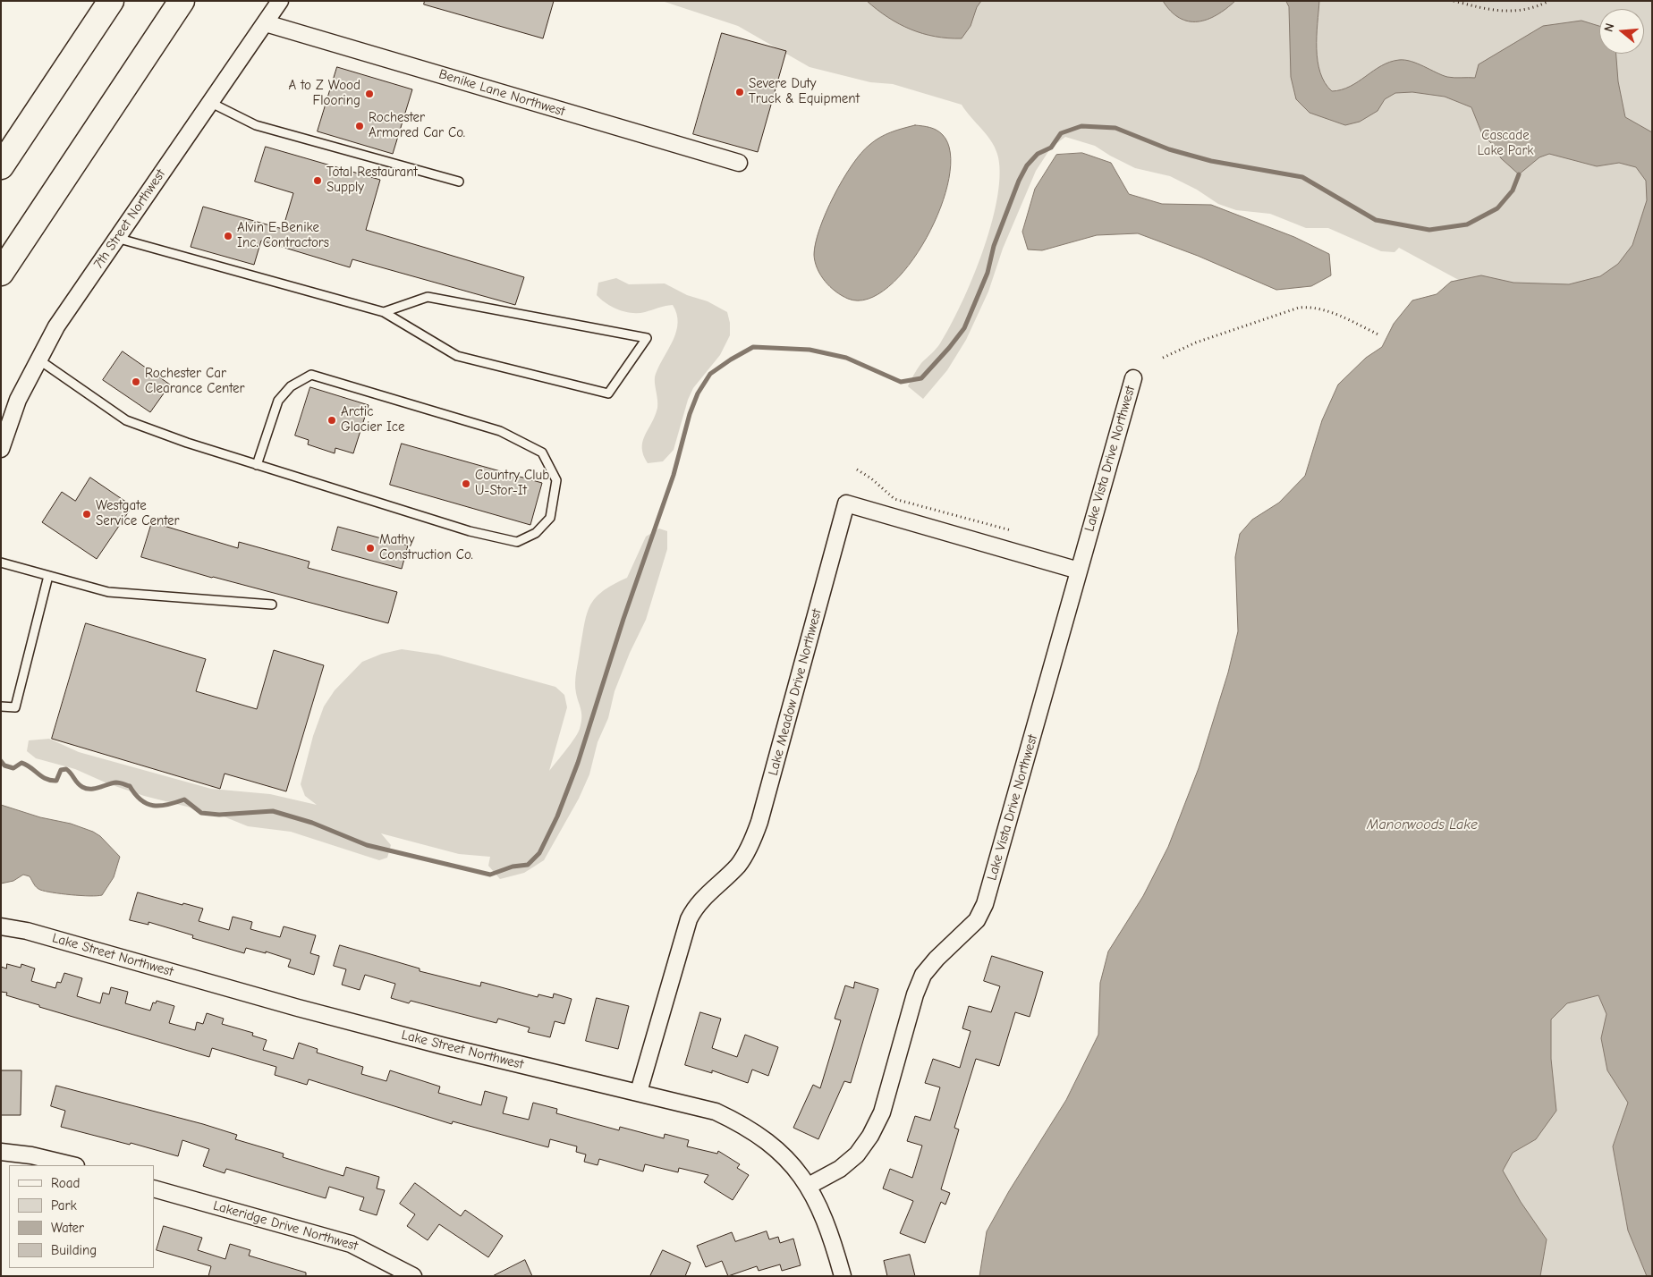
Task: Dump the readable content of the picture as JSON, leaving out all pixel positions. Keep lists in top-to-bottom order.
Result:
{
  "streets": {
    "street": [
      "Benike Lane Northwest",
      "7th Street Northwest",
      "Lake Vista Drive Northwest",
      "Lake Meadow Drive Northwest",
      "Lake Street Northwest",
      "Lakeridge Drive Northwest"
    ]
  },
  "crossings": [
    ["Benike Lane Northwest", "7th Street Northwest"],
    ["Lake Vista Drive Northwest", "Lake Meadow Drive Northwest"],
    ["Lake Vista Drive Northwest", "Lake Street Northwest"],
    ["Lake Meadow Drive Northwest", "Lake Street Northwest"]
  ],
  "water": ["Manorwoods Lake"],
  "parks": ["Cascade Lake Park"],
  "places": [
    "Severe Duty Truck & Equipment",
    "A to Z Wood Flooring",
    "Rochester Armored Car Co.",
    "Total Restaurant Supply",
    "Alvin E Benike Inc. Contractors",
    "Rochester Car Clearance Center",
    "Arctic Glacier Ice",
    "Country Club U-Stor-It",
    "Westgate Service Center",
    "Mathy Construction Co."
  ],
  "legend": [
    "Road",
    "Park",
    "Water",
    "Building"
  ],
  "north": "left"
}
